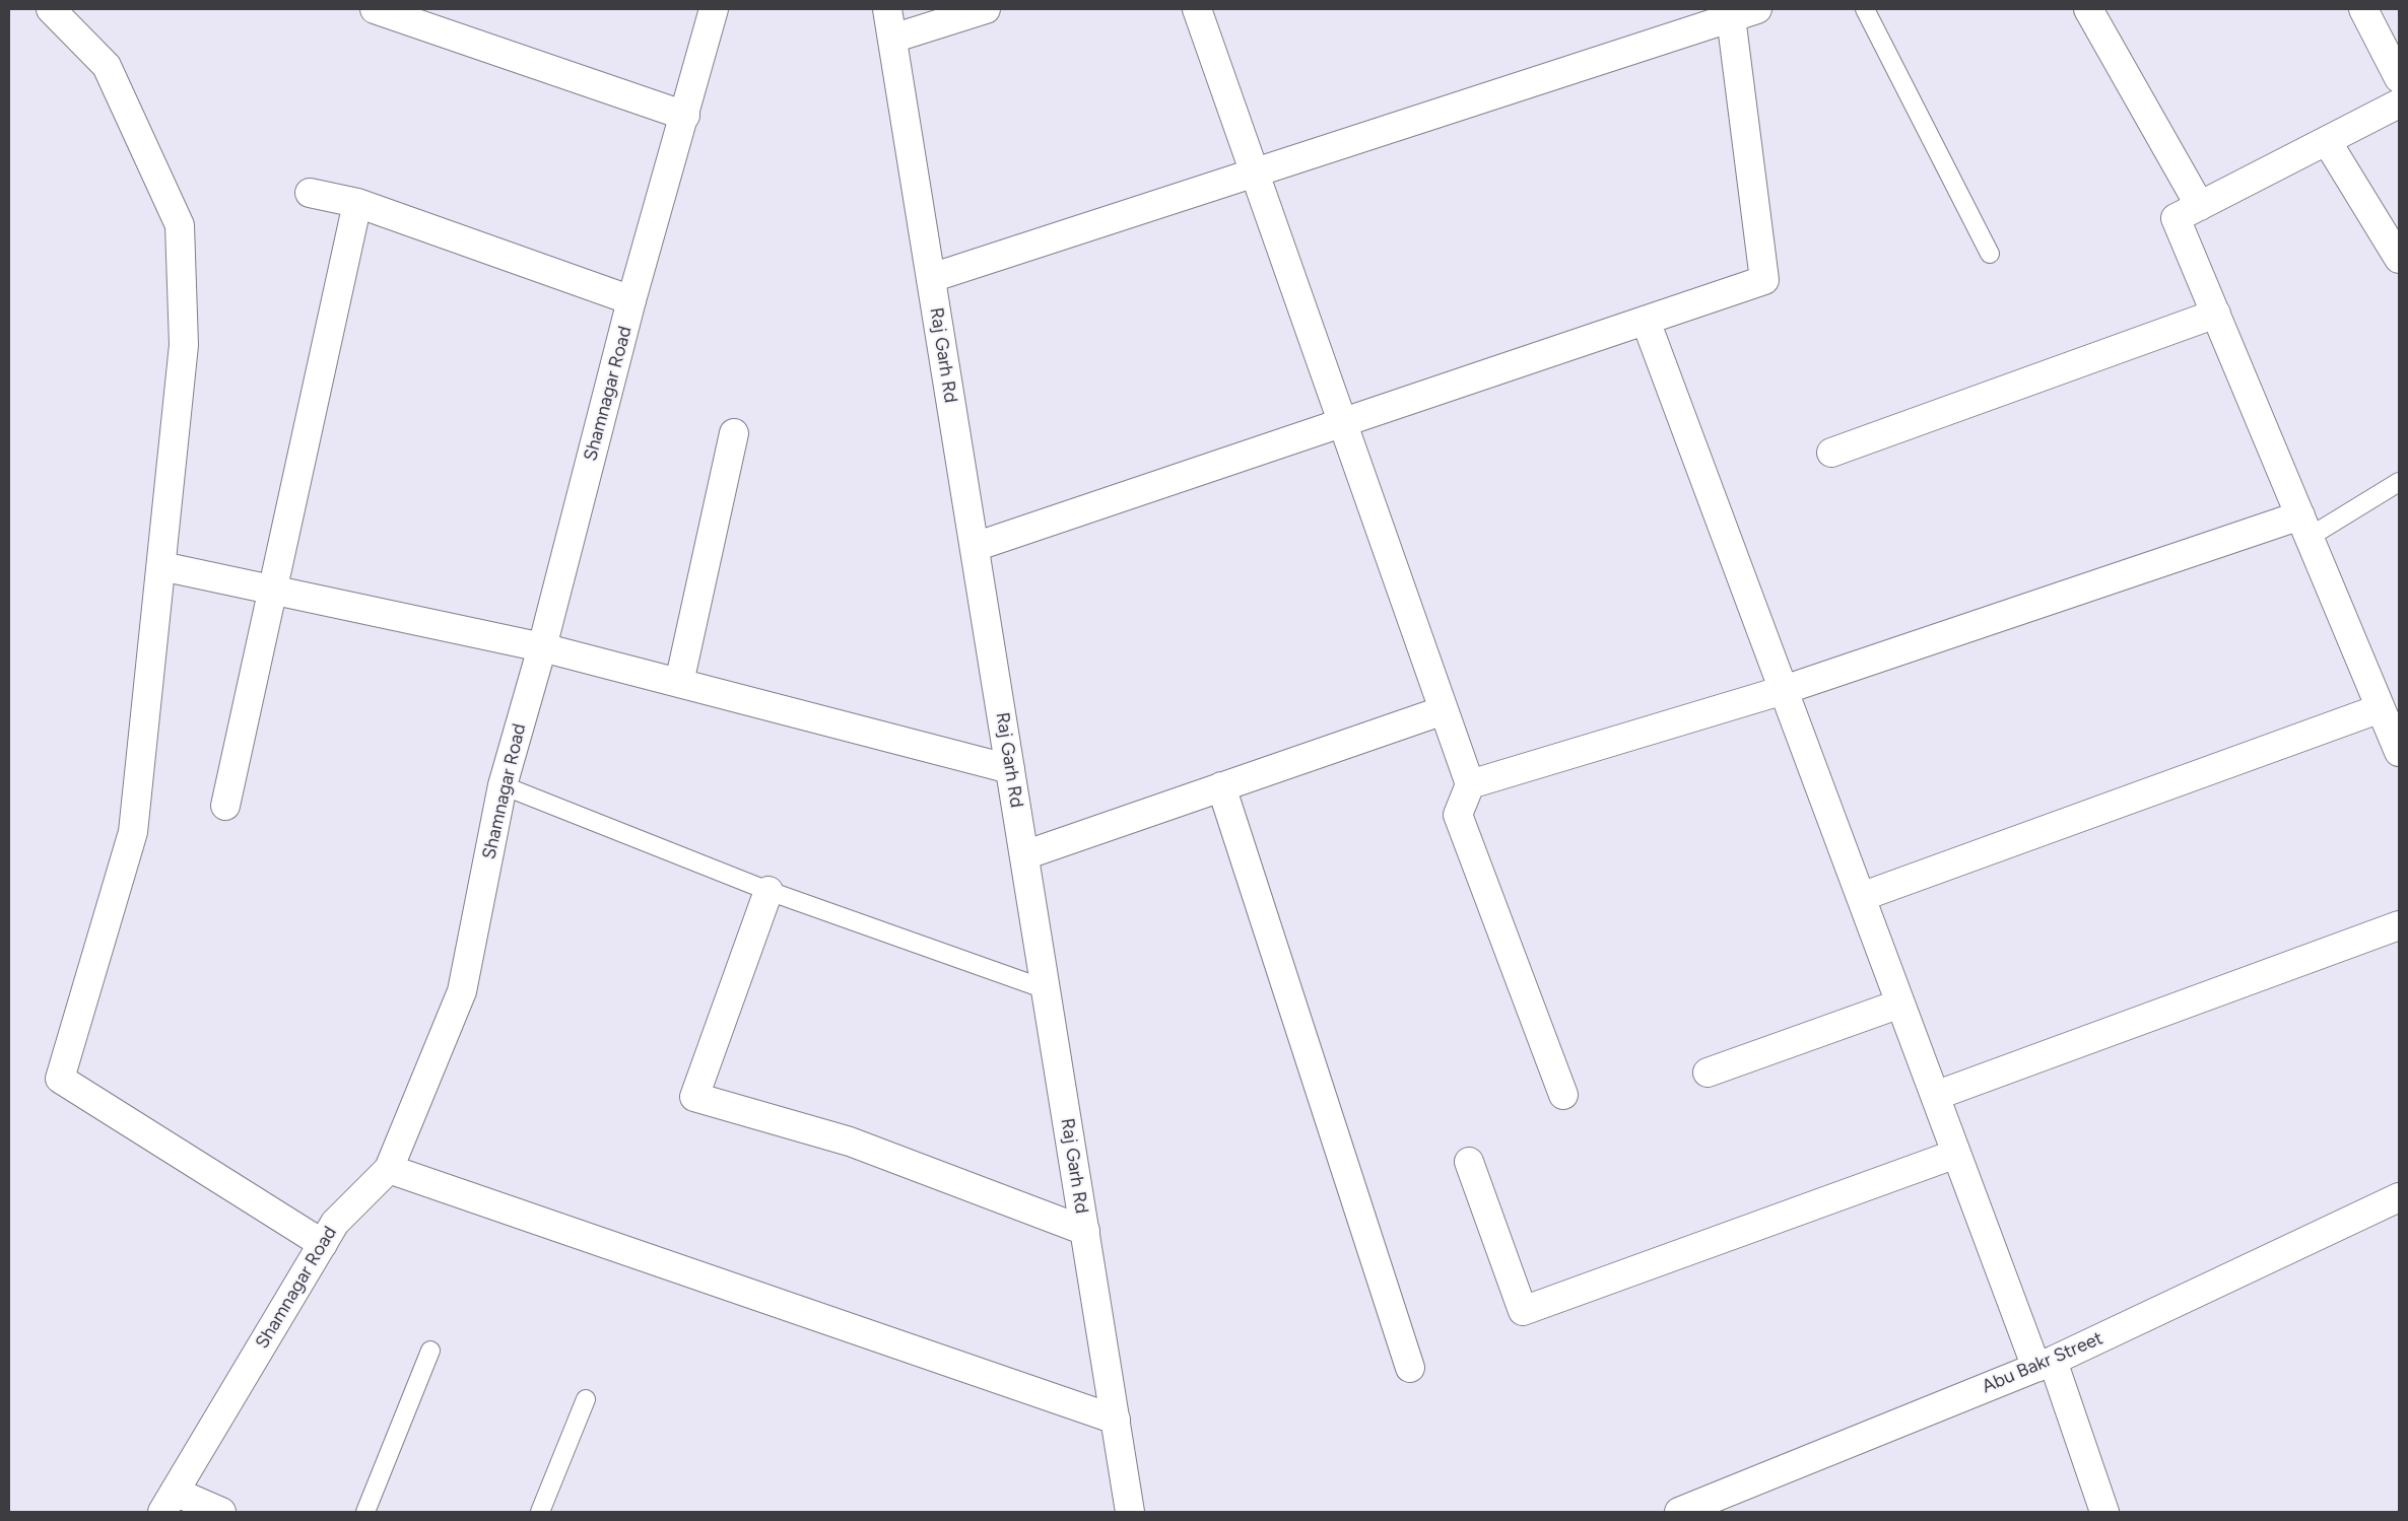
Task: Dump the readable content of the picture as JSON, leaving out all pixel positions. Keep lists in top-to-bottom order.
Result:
{
  "streets": {
    "street": ["Raj Garh Rd", "Shamnagar Road", "Abu Bakr Street"]
  }
}
